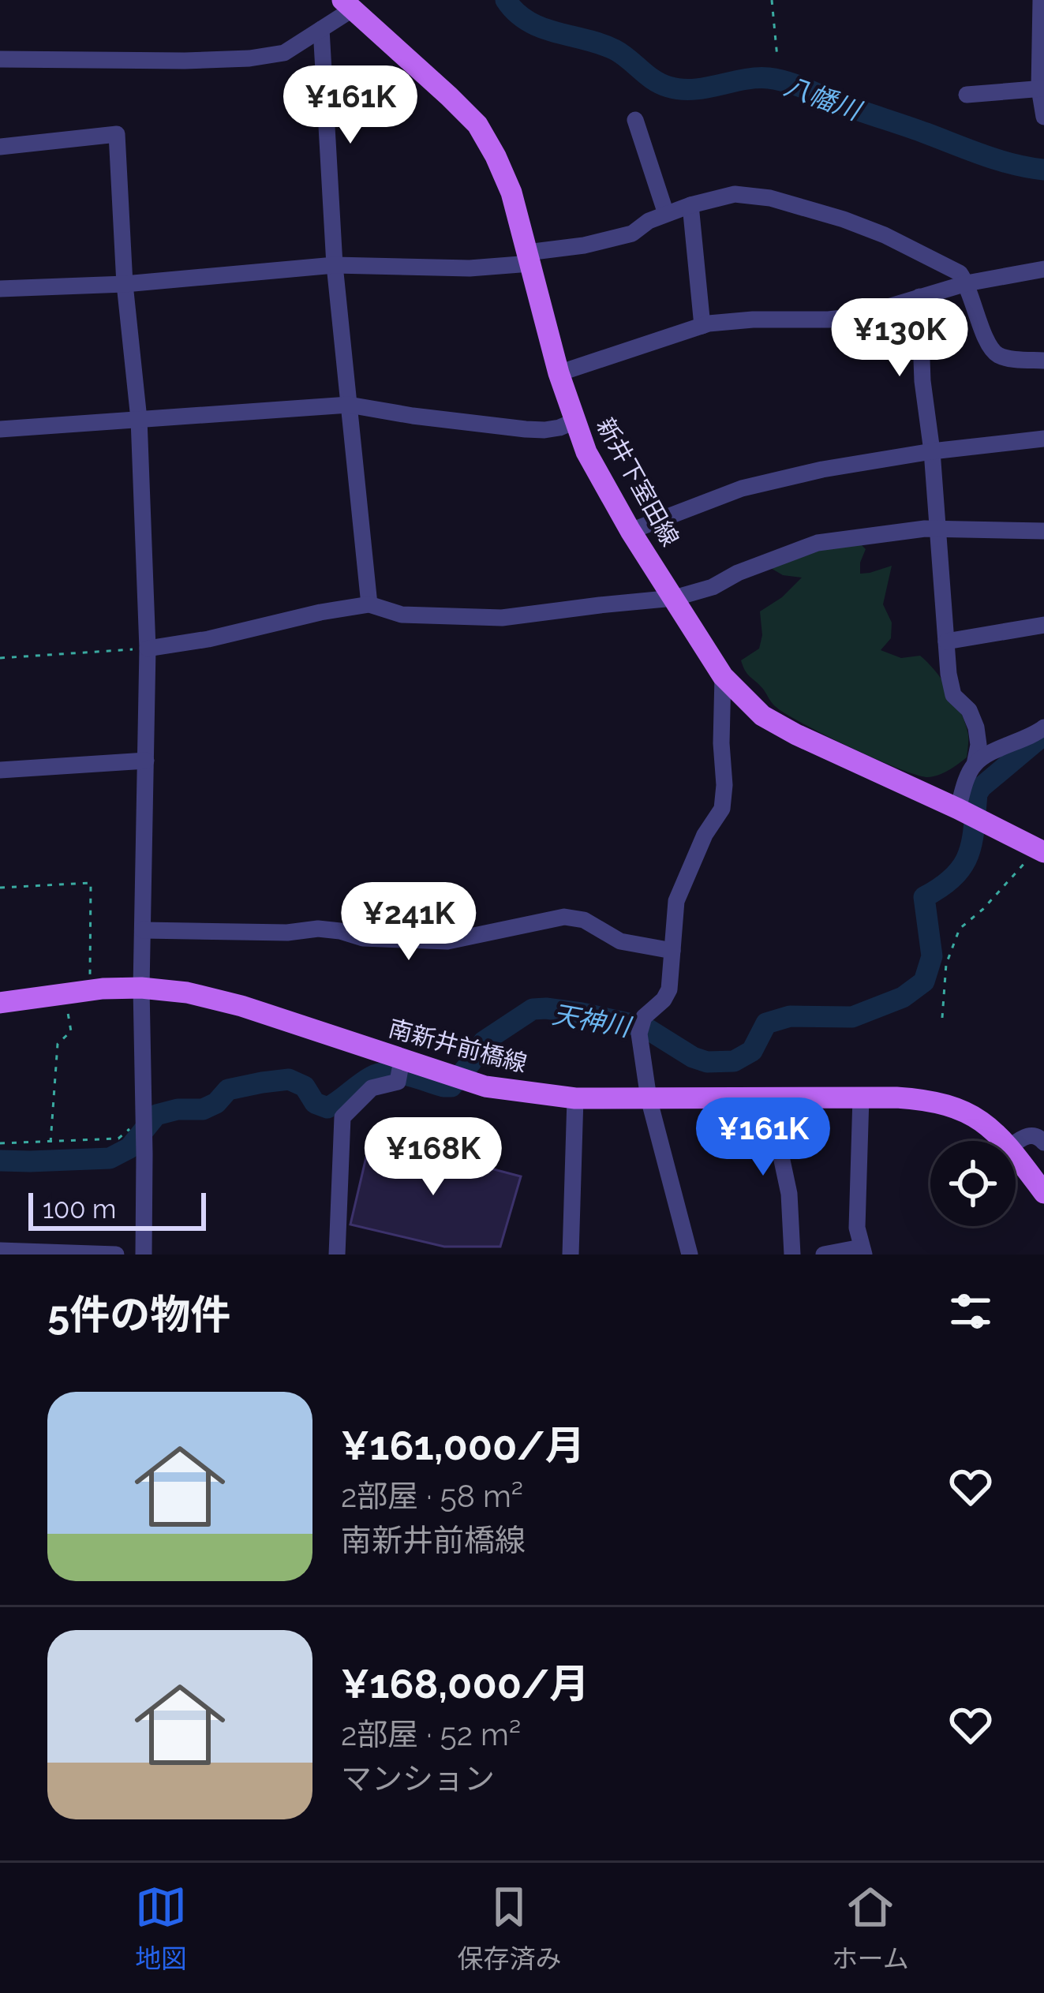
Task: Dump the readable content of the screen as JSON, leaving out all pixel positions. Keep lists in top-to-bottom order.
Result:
{
  "streets": {
    "main road": ["新井下室田線", "南新井前橋線"]
  },
  "water": ["八幡川", "天神川"],
  "scale_bar": "100 m",
  "page": {
    "price": [
      "¥161K",
      "¥130K",
      "¥241K",
      "¥161K",
      "¥168K"
    ],
    "scale": "100 m",
    "heading": "5件の物件",
    "list": [
      {
        "name": "¥161,000/月",
        "note": "2部屋 · 58 m² · 南新井前橋線"
      },
      {
        "name": "¥168,000/月",
        "note": "2部屋 · 52 m² · マンション"
      }
    ],
    "tabs": ["地図", "保存済み", "ホーム"]
  }
}
